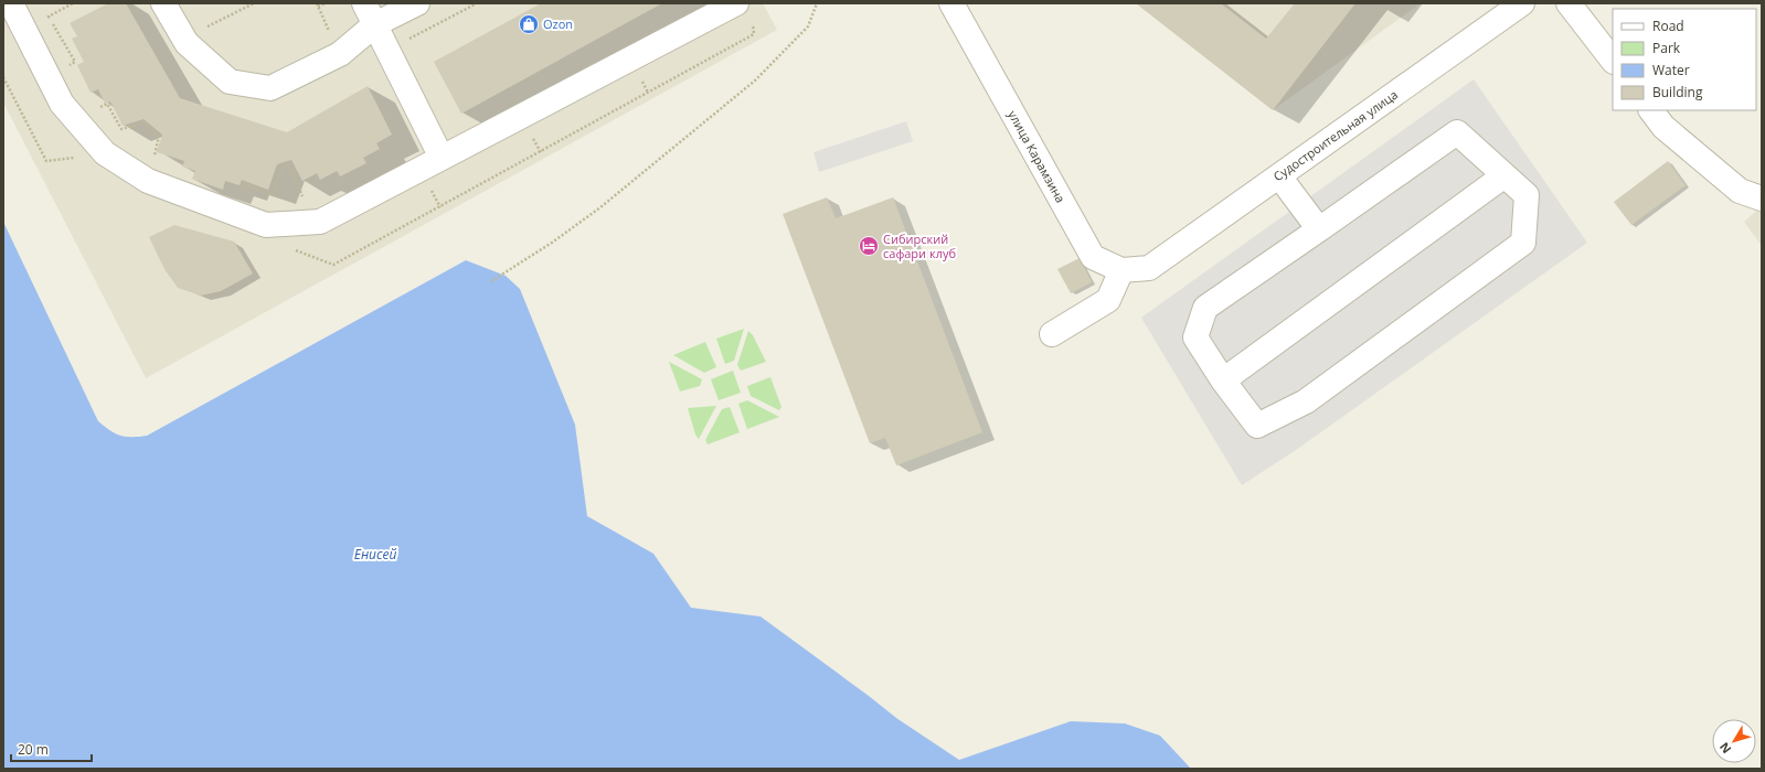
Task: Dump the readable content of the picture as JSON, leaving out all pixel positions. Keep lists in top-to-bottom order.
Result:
{
  "streets": {
    "street": ["Судостроительная улица", "улица Карамзина"]
  },
  "crossings": [
    ["Судостроительная улица", "улица Карамзина"]
  ],
  "water": ["Енисей"],
  "places": {
    "shop": ["Ozon"],
    "hotel": ["Сибирский сафари клуб"]
  },
  "legend": [
    "Road",
    "Park",
    "Water",
    "Building"
  ],
  "scale_bar": "20 m",
  "north": "bottom left"
}
